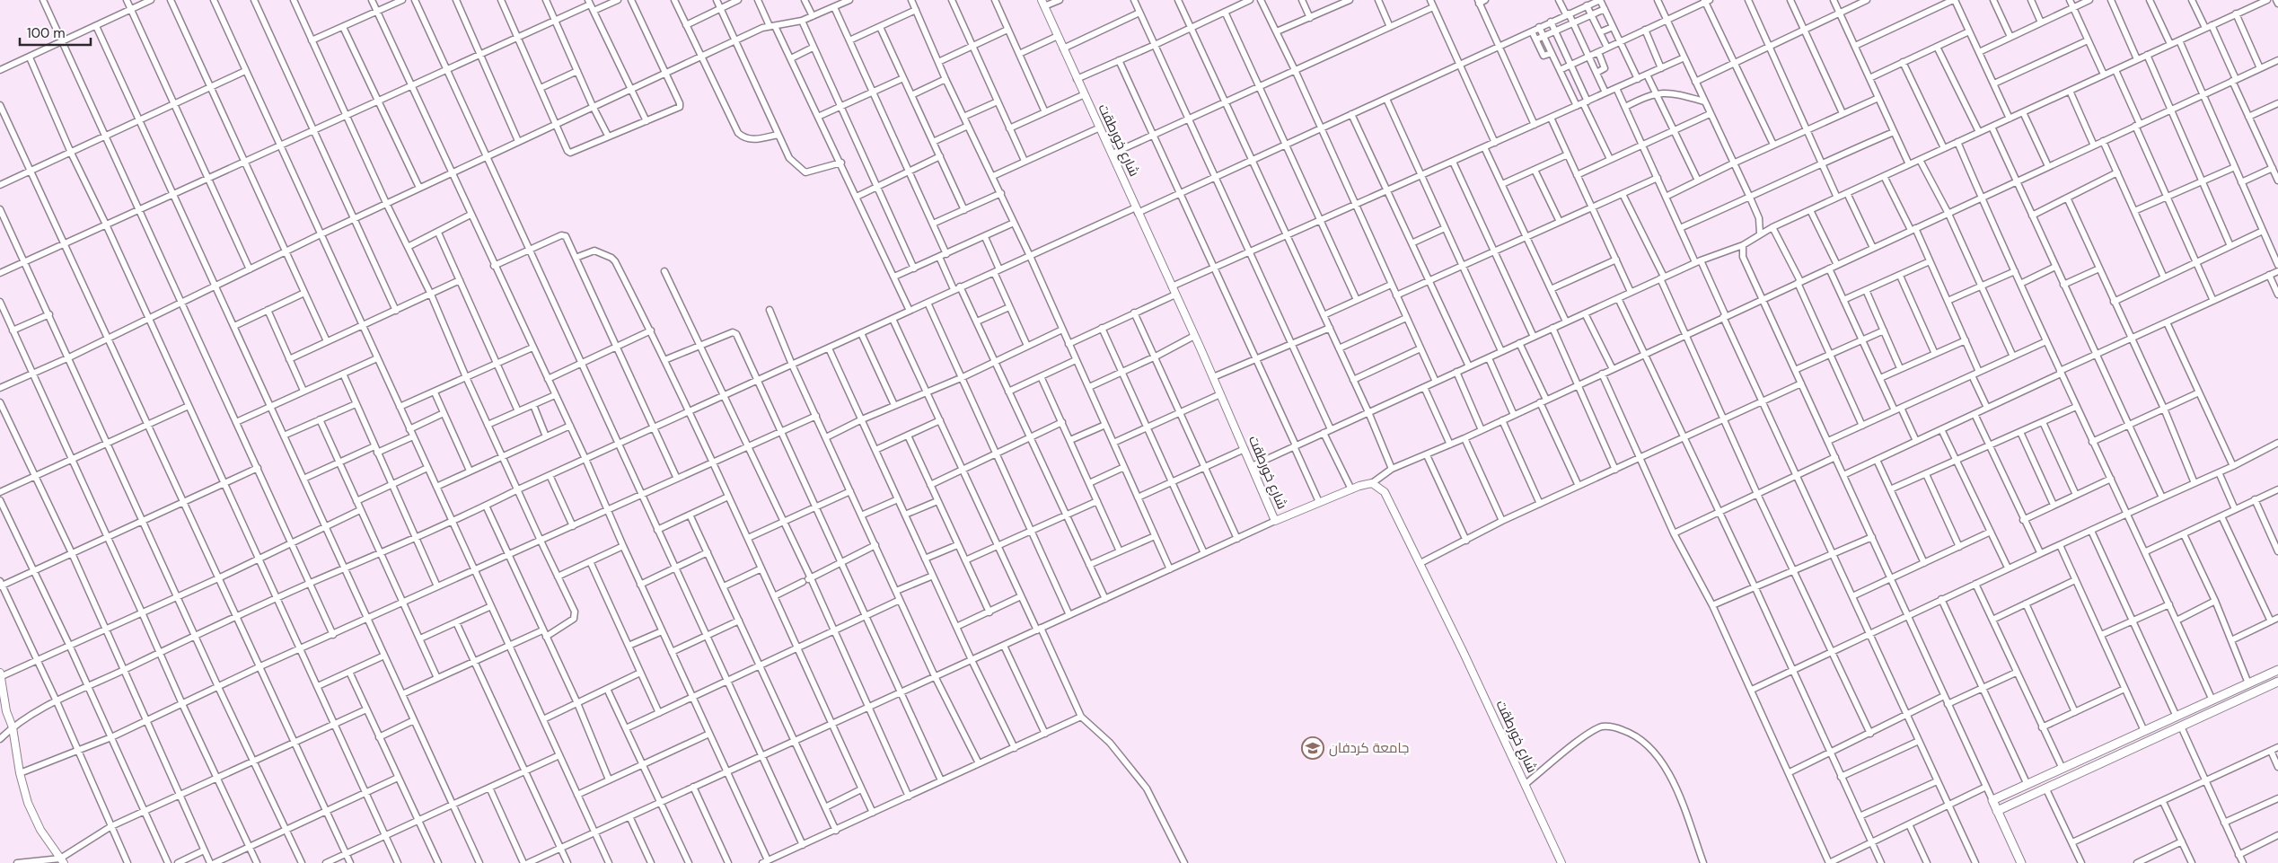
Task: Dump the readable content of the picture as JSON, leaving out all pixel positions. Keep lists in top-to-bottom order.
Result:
{
  "streets": {
    "street": ["شارع خورطقت"]
  },
  "places": {
    "school or university": ["جامعة كردفان"]
  },
  "scale_bar": "100 m"
}
